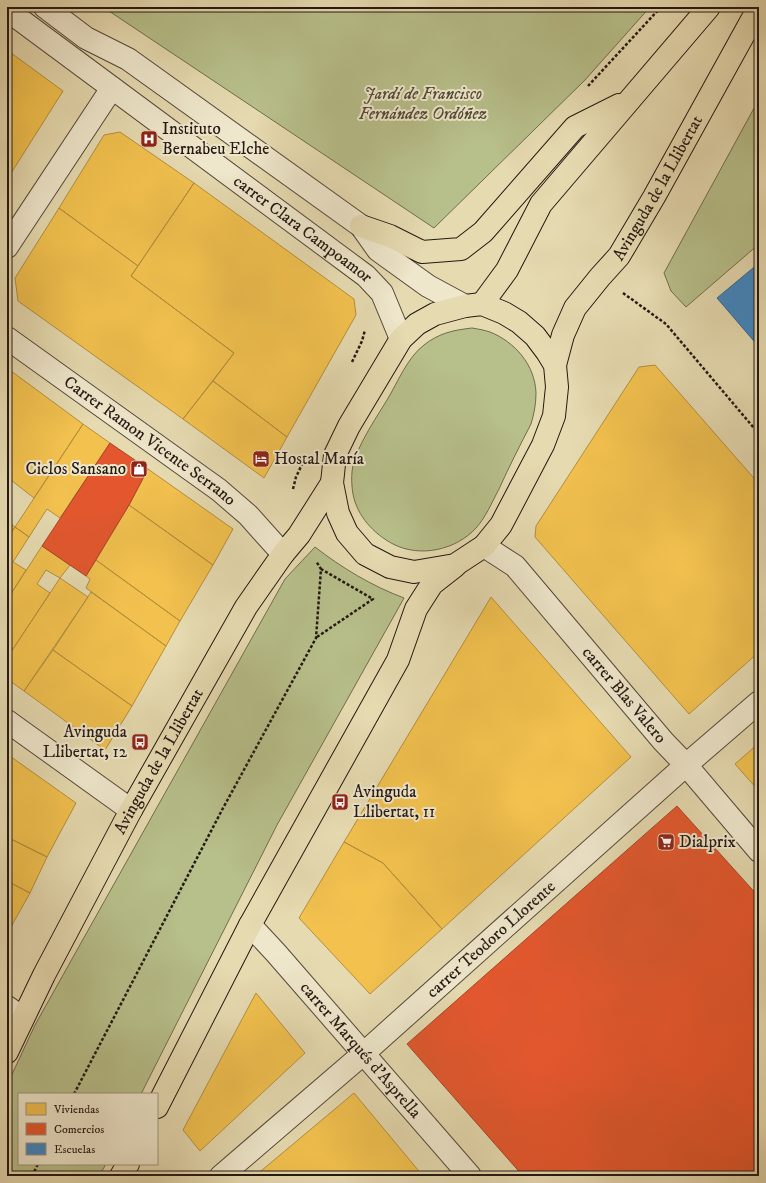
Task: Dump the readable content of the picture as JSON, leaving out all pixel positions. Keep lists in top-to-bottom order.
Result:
{
  "streets": {
    "highway": ["Avinguda de la Llibertat"],
    "street": [
      "carrer Clara Campoamor",
      "Carrer Ramon Vicente Serrano",
      "carrer Blas Valero",
      "carrer Teodoro Llorente",
      "carrer Marqués d'Asprella"
    ]
  },
  "crossings": [
    ["Avinguda de la Llibertat", "Carrer Ramon Vicente Serrano"],
    ["carrer Blas Valero", "carrer Teodoro Llorente"],
    ["carrer Teodoro Llorente", "carrer Marqués d'Asprella"]
  ],
  "parks": ["Jardí de Francisco Fernández Ordóñez"],
  "places": {
    "hospital": ["Instituto Bernabeu Elche"],
    "hotel": ["Hostal María"],
    "shop": ["Ciclos Sansano"],
    "bus stop": ["Avinguda Llibertat, 12", "Avinguda Llibertat, 11"],
    "supermarket": ["Dialprix"]
  },
  "legend": ["Viviendas", "Comercios", "Escuelas"]
}
